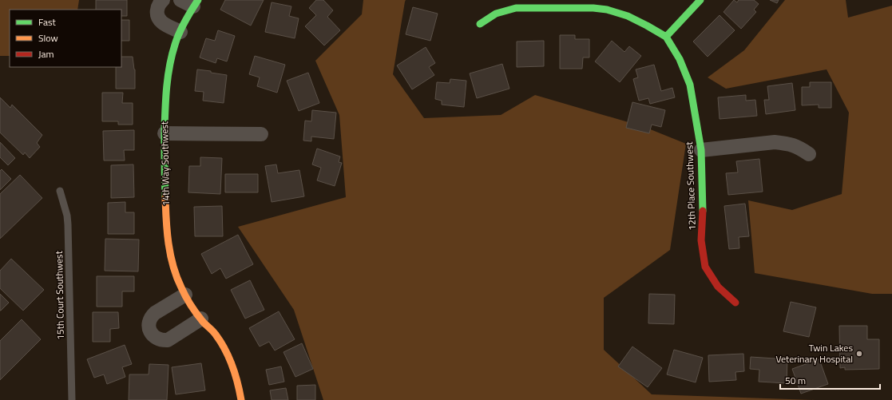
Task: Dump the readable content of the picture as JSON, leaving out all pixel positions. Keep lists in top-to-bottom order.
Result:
{
  "streets": {
    "street": ["14th Way Southwest", "12th Place Southwest"],
    "lane": ["15th Court Southwest"]
  },
  "places": ["Twin Lakes Veterinary Hospital"],
  "legend": ["Fast", "Slow", "Jam"],
  "scale_bar": "50 m"
}
